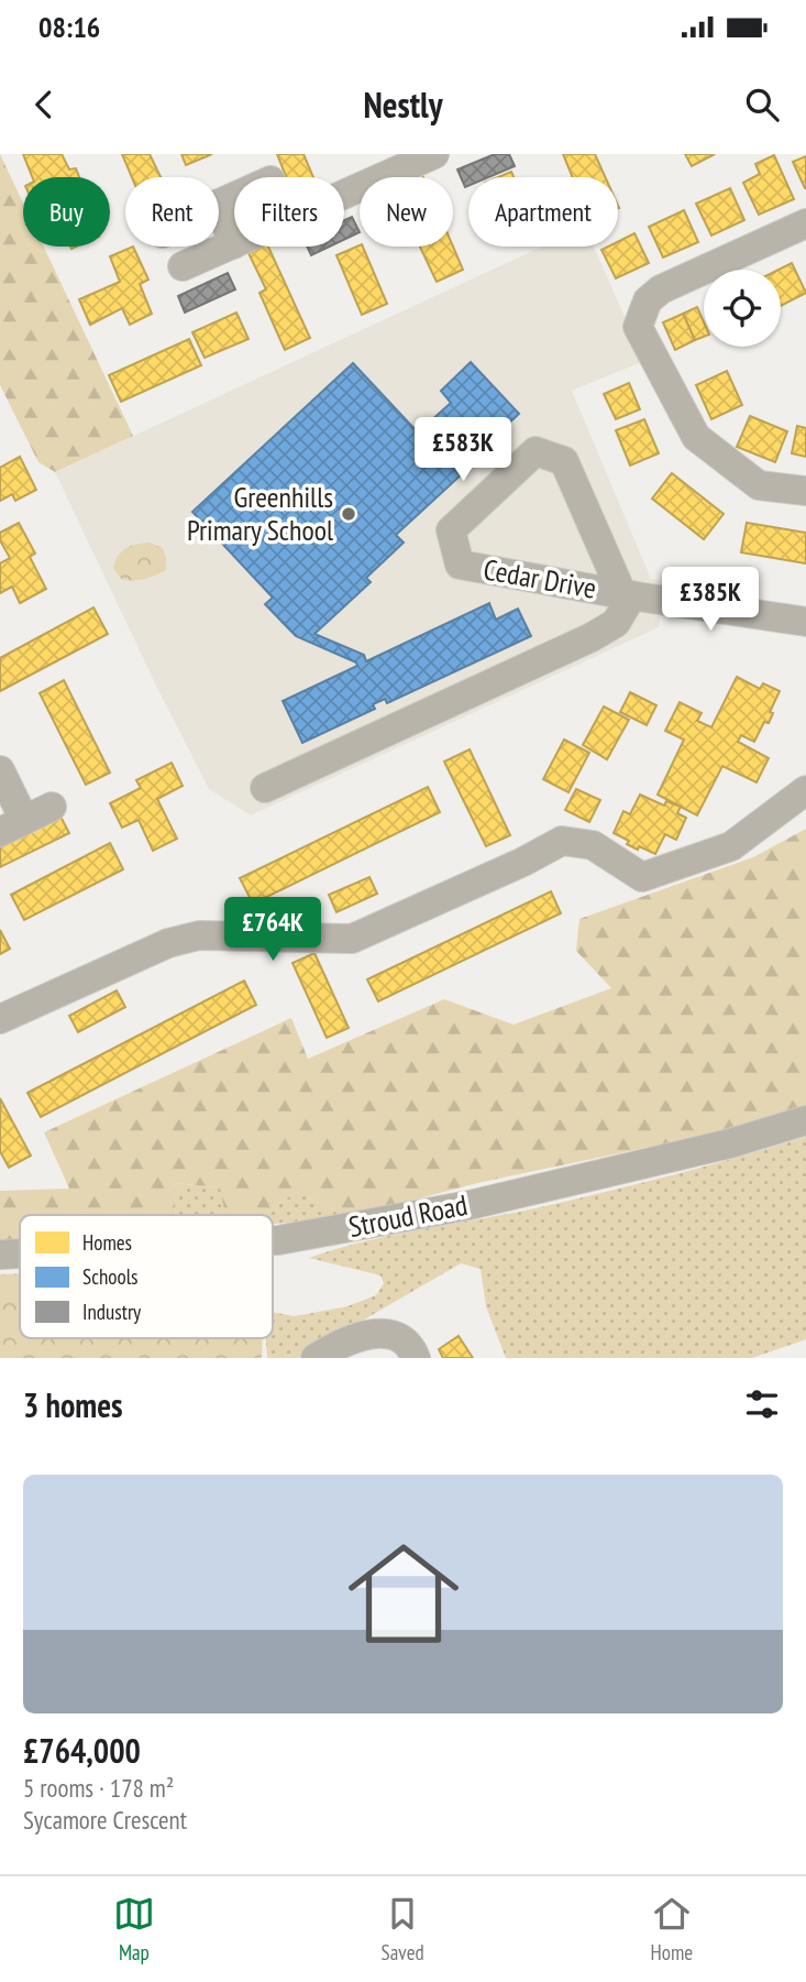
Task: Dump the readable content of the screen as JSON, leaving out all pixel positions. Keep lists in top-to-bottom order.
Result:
{
  "streets": {
    "street": ["Cedar Drive", "Stroud Road"]
  },
  "places": ["Greenhills Primary School"],
  "legend": ["Homes", "Schools", "Industry"],
  "page": {
    "status": "08:16",
    "header": "Nestly",
    "chip": [
      "Buy",
      "Rent",
      "Filters",
      "New",
      "Apartment"
    ],
    "price": ["£583K", "£385K", "£764K"],
    "heading": "3 homes",
    "list": [
      {
        "name": "£764,000",
        "note": "5 rooms · 178 m² · Sycamore Crescent"
      }
    ],
    "tabs": ["Map", "Saved", "Home"]
  }
}
